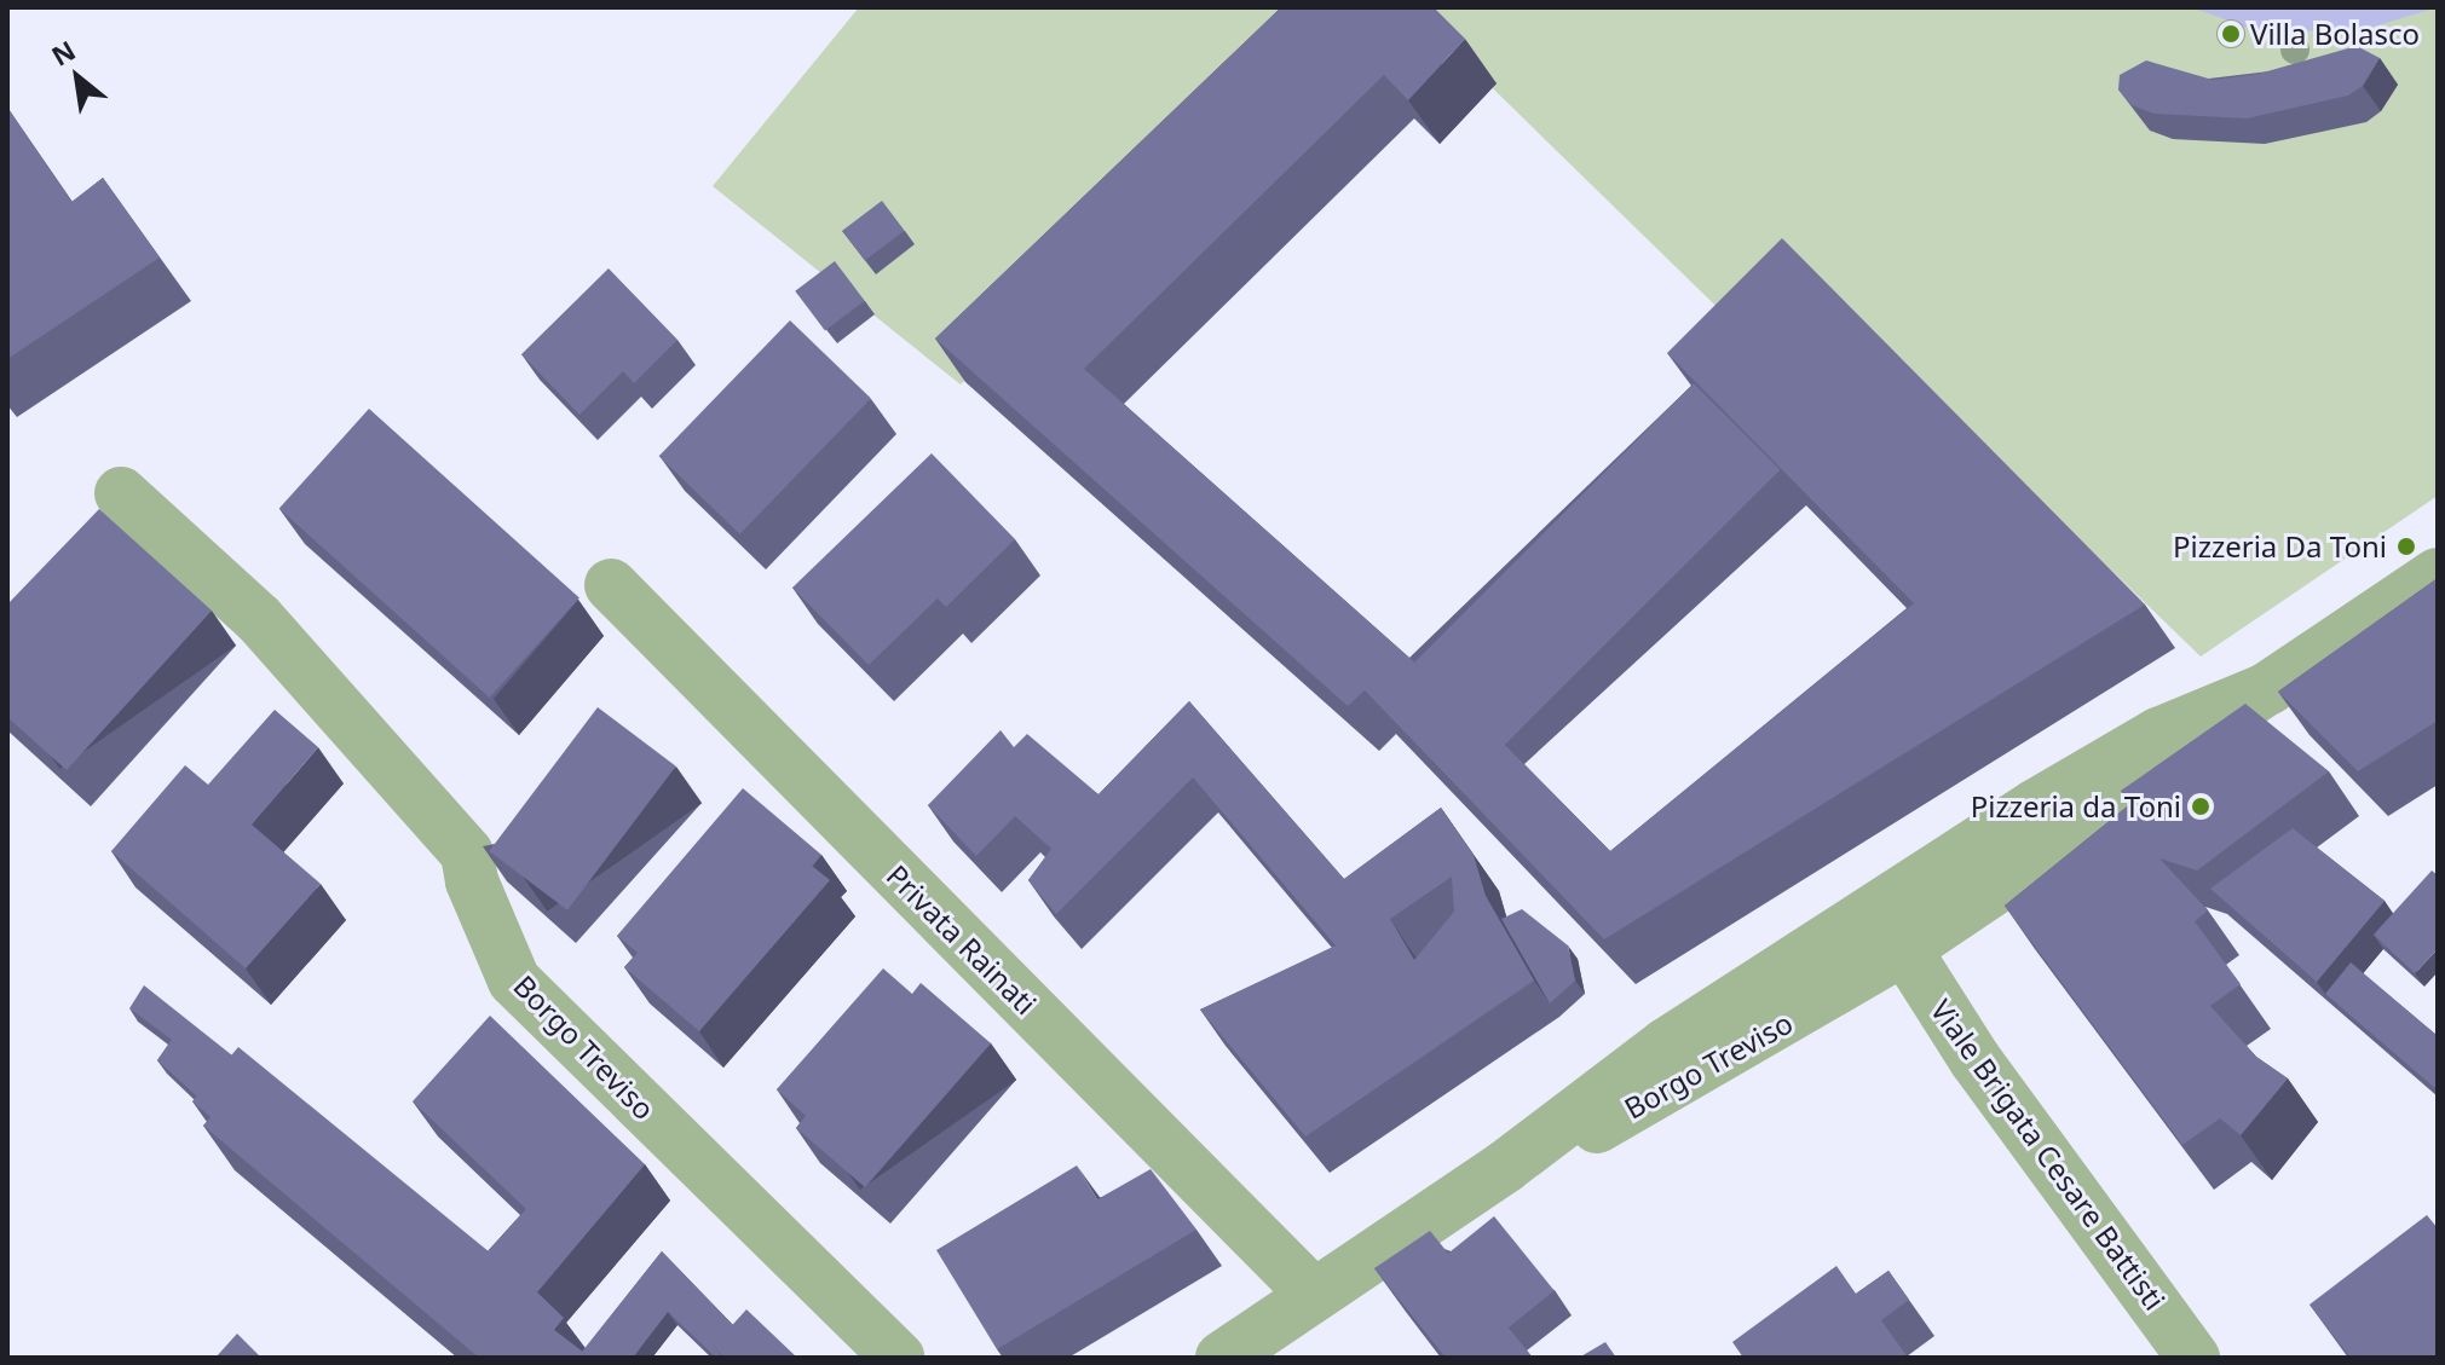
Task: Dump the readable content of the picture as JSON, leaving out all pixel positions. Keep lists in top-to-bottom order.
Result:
{
  "streets": {
    "street": ["Privata Rainati", "Borgo Treviso", "Viale Brigata Cesare Battisti"]
  },
  "crossings": [
    ["Privata Rainati", "Borgo Treviso"],
    ["Borgo Treviso", "Viale Brigata Cesare Battisti"]
  ],
  "places": ["Villa Bolasco", "Pizzeria Da Toni", "Pizzeria da Toni"],
  "north": "top left"
}
